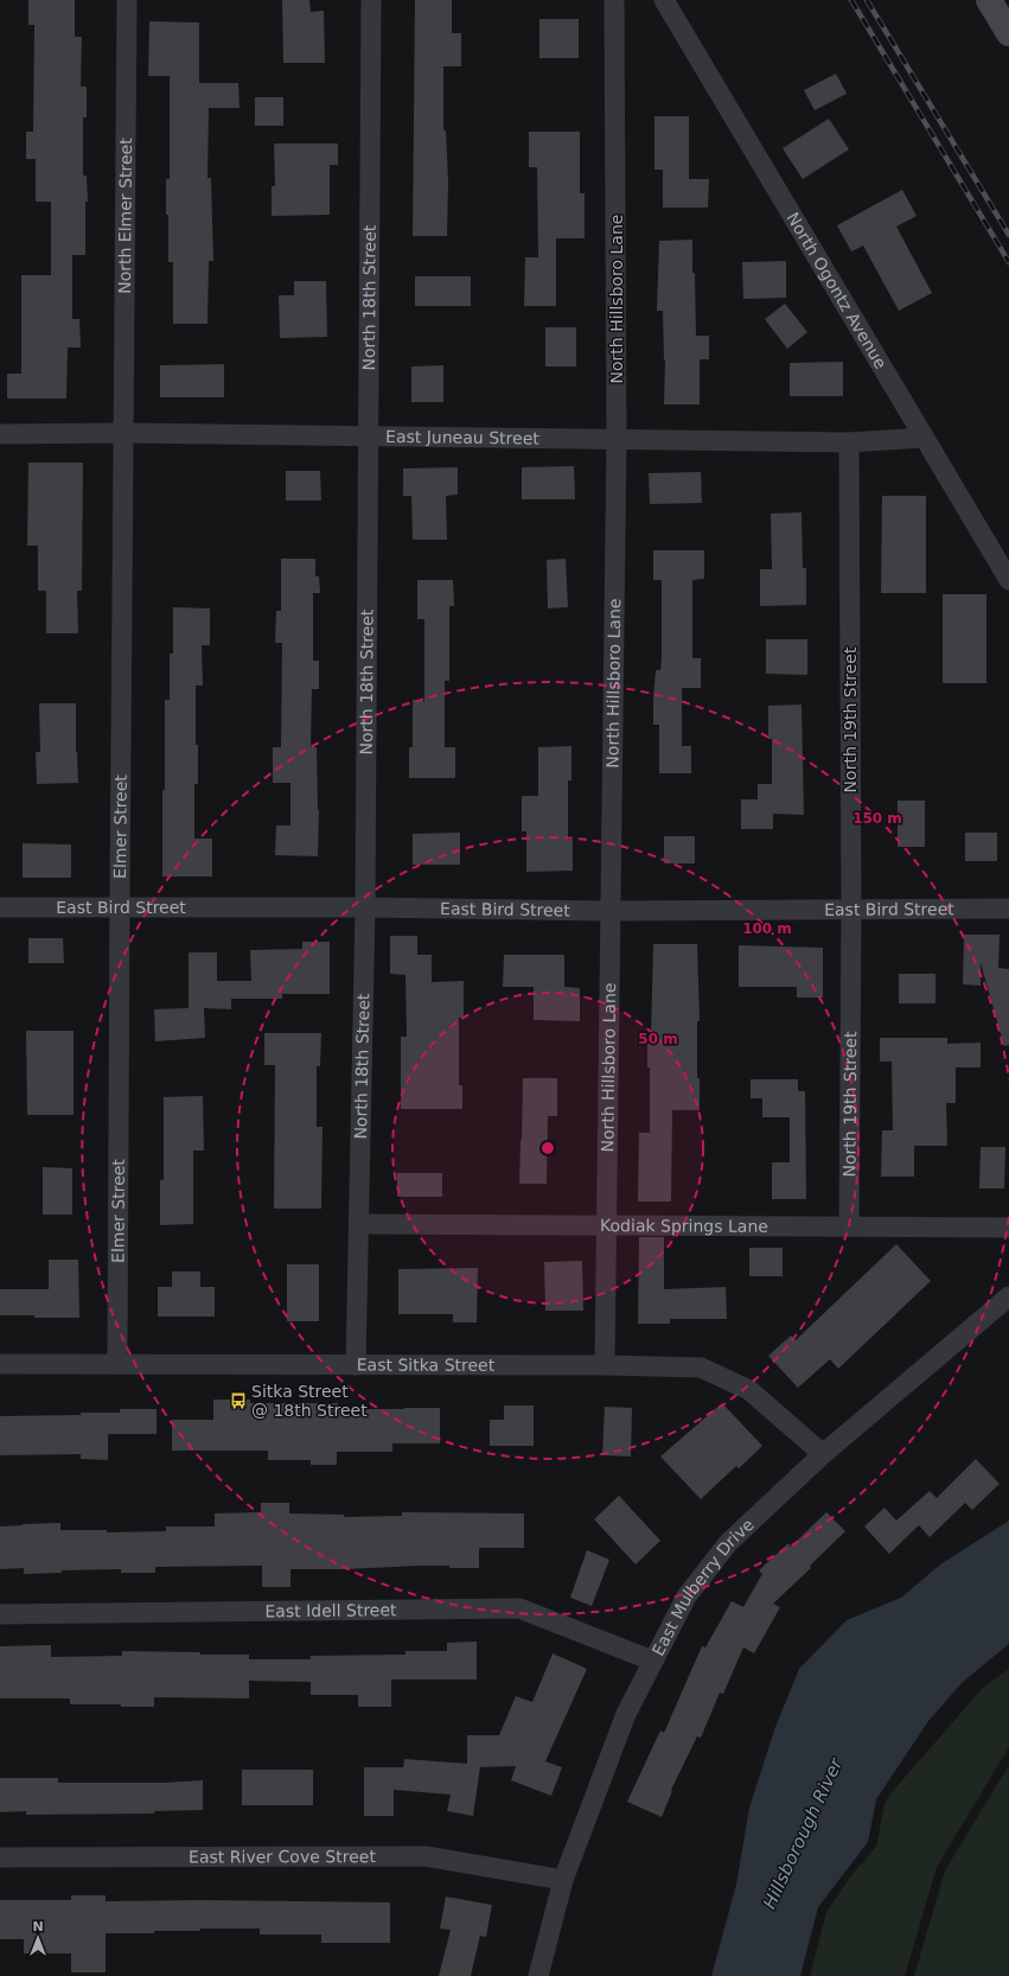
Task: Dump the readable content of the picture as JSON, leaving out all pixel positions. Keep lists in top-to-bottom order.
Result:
{
  "streets": {
    "street": [
      "North Elmer Street",
      "North Ogontz Avenue",
      "North 18th Street",
      "North Hillsboro Lane",
      "East Juneau Street",
      "North 19th Street",
      "Elmer Street",
      "East Bird Street",
      "Kodiak Springs Lane",
      "East Sitka Street",
      "East Mulberry Drive",
      "East Idell Street",
      "East River Cove Street"
    ]
  },
  "crossings": [
    ["North Elmer Street", "East Juneau Street"],
    ["North Elmer Street", "Elmer Street"],
    ["North Ogontz Avenue", "East Juneau Street"],
    ["North 18th Street", "East Juneau Street"],
    ["North 18th Street", "East Bird Street"],
    ["North 18th Street", "Kodiak Springs Lane"],
    ["North 18th Street", "East Sitka Street"],
    ["North Hillsboro Lane", "East Juneau Street"],
    ["North Hillsboro Lane", "East Bird Street"],
    ["North Hillsboro Lane", "Kodiak Springs Lane"],
    ["North Hillsboro Lane", "East Sitka Street"],
    ["East Juneau Street", "North 19th Street"],
    ["East Juneau Street", "Elmer Street"],
    ["North 19th Street", "East Bird Street"],
    ["North 19th Street", "Kodiak Springs Lane"],
    ["Elmer Street", "East Bird Street"],
    ["Elmer Street", "East Sitka Street"],
    ["East Sitka Street", "East Mulberry Drive"],
    ["East Mulberry Drive", "East Idell Street"],
    ["East Mulberry Drive", "East River Cove Street"]
  ],
  "water": ["Hillsborough River"],
  "places": {
    "bus stop": ["Sitka Street @ 18th Street"]
  },
  "north": "top",
  "rings": ["150 m", "100 m", "50 m"]
}
